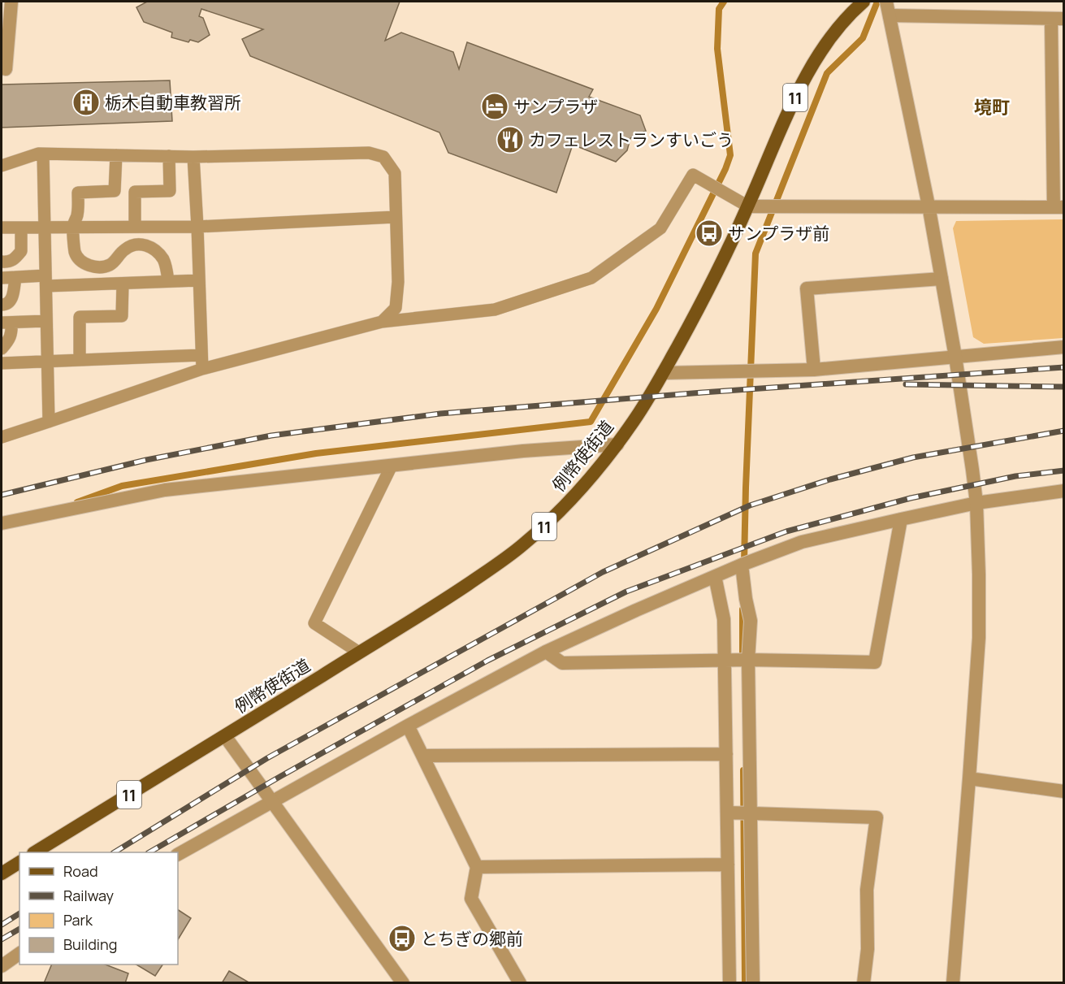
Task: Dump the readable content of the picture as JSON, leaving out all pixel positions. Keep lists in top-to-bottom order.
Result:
{
  "streets": {
    "main road": ["11", "例幣使街道"]
  },
  "districts": ["境町"],
  "places": {
    "building": ["栃木自動車教習所"],
    "hotel": ["サンプラザ"],
    "restaurant": ["カフェレストランすいごう"],
    "bus stop": ["サンプラザ前", "とちぎの郷前"]
  },
  "legend": [
    "Road",
    "Railway",
    "Park",
    "Building"
  ]
}
